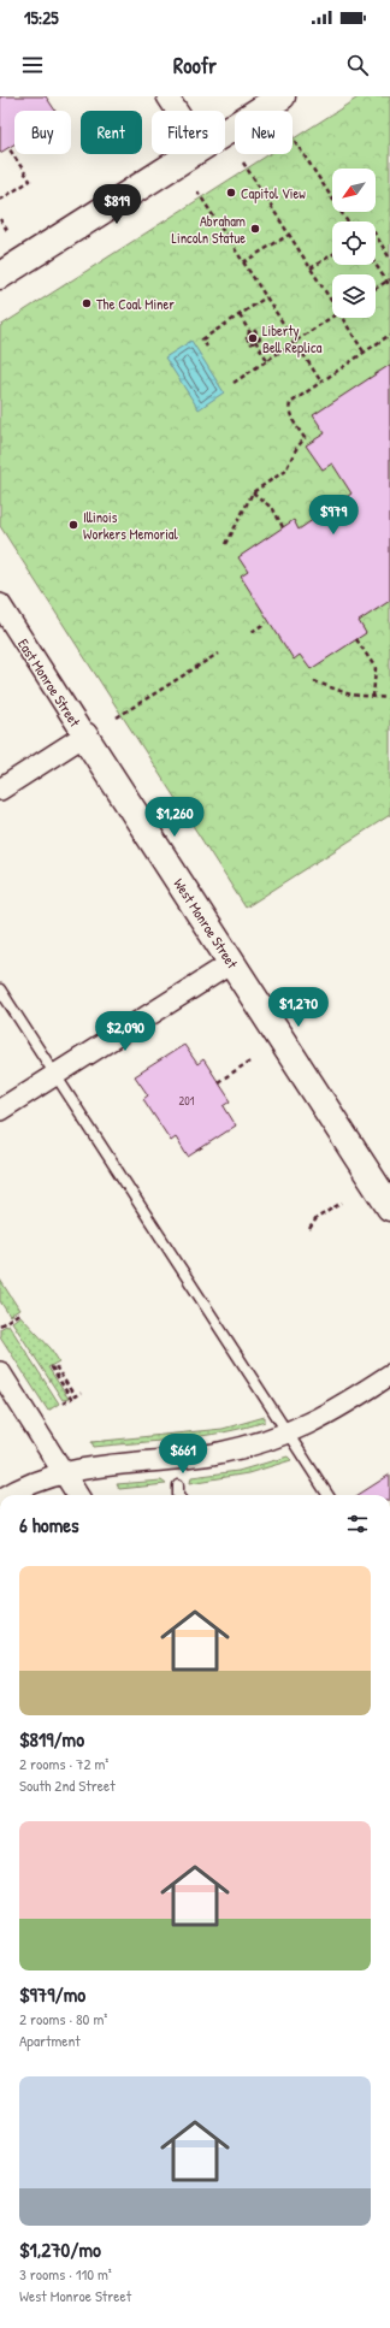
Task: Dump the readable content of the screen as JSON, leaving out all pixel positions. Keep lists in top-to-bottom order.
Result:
{
  "streets": {
    "street": ["East Monroe Street", "West Monroe Street"]
  },
  "crossings": [
    ["East Monroe Street", "West Monroe Street"]
  ],
  "places": [
    "Capitol View",
    "Abraham Lincoln Statue",
    "The Coal Miner",
    "Liberty Bell Replica",
    "Illinois Workers Memorial"
  ],
  "house_numbers": ["201"],
  "north": "bottom left",
  "page": {
    "status": "15:25",
    "header": "Roofr",
    "chip": [
      "Buy",
      "Rent",
      "Filters",
      "New"
    ],
    "price": [
      "$819",
      "$979",
      "$1,260",
      "$1,270",
      "$2,090",
      "$661"
    ],
    "heading": "6 homes",
    "list": [
      {
        "name": "$819/mo",
        "note": "2 rooms · 72 m² · South 2nd Street"
      },
      {
        "name": "$979/mo",
        "note": "2 rooms · 80 m² · Apartment"
      },
      {
        "name": "$1,270/mo",
        "note": "3 rooms · 110 m² · West Monroe Street"
      }
    ]
  }
}
